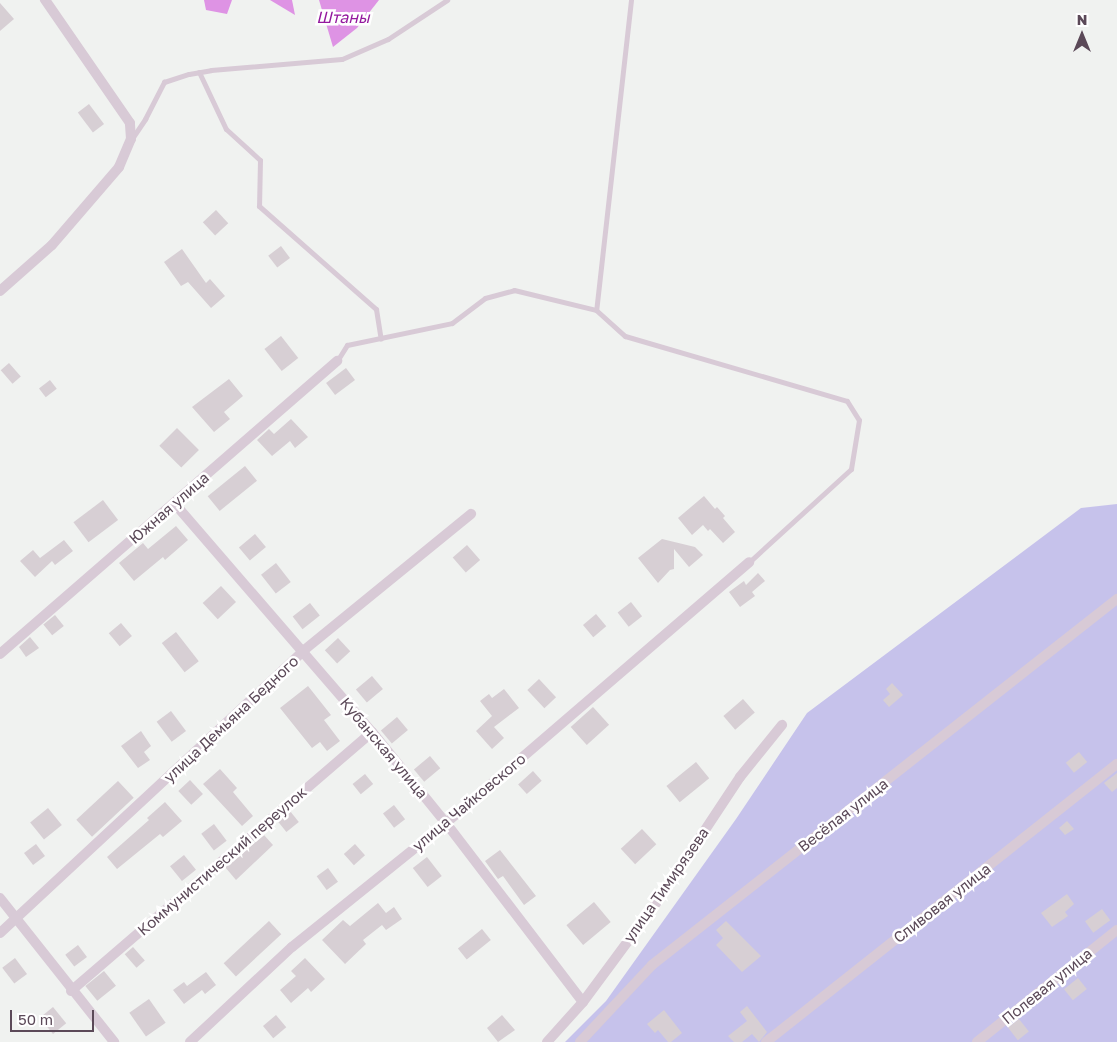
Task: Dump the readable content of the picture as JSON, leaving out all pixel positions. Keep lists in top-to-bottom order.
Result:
{
  "streets": {
    "street": [
      "Южная улица",
      "улица Демьяна Бедного",
      "Кубанская улица",
      "улица Чайковского",
      "Весёлая улица",
      "Коммунистический переулок",
      "улица Тимирязева",
      "Сливовая улица",
      "Полевая улица"
    ]
  },
  "crossings": [
    ["Южная улица", "Кубанская улица"],
    ["улица Демьяна Бедного", "Кубанская улица"],
    ["Кубанская улица", "улица Чайковского"],
    ["Кубанская улица", "Коммунистический переулок"],
    ["Кубанская улица", "улица Тимирязева"]
  ],
  "water": ["Штаны"],
  "scale_bar": "50 m",
  "north": "top"
}
